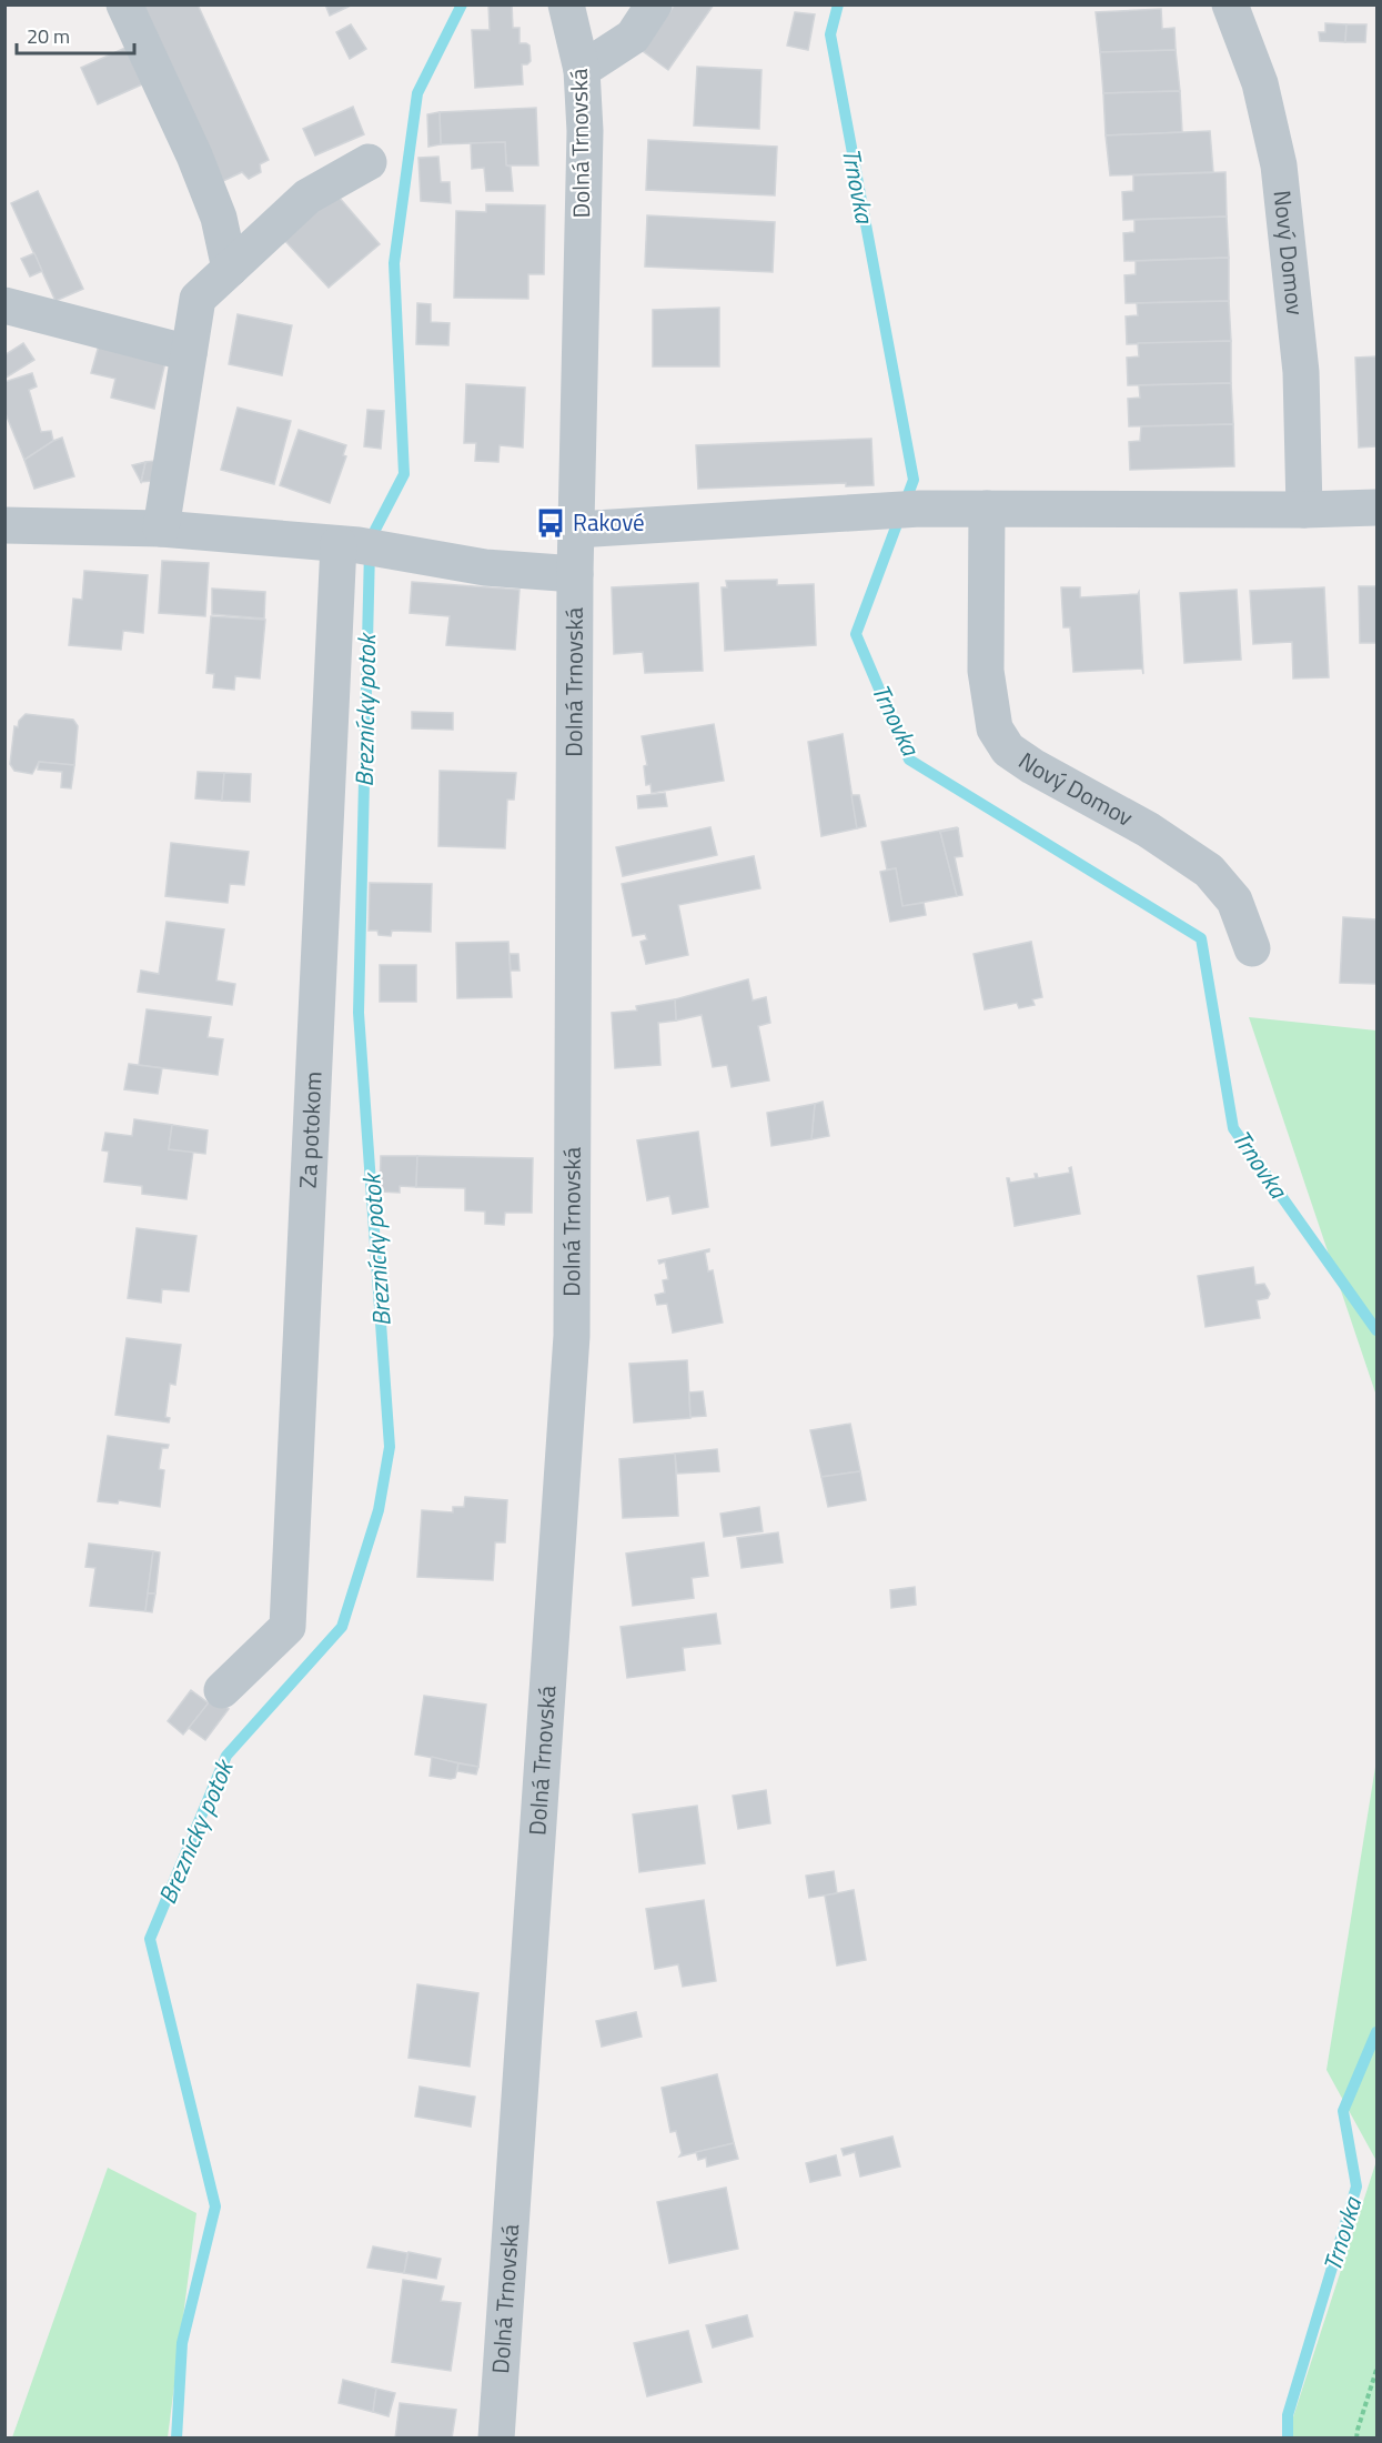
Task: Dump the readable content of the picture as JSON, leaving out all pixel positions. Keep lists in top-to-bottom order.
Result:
{
  "streets": {
    "street": ["Dolná Trnovská", "Nový Domov", "Za potokom"]
  },
  "water": ["Trnovka", "Breznícky potok"],
  "places": {
    "bus stop": ["Rakové"]
  },
  "scale_bar": "20 m"
}
